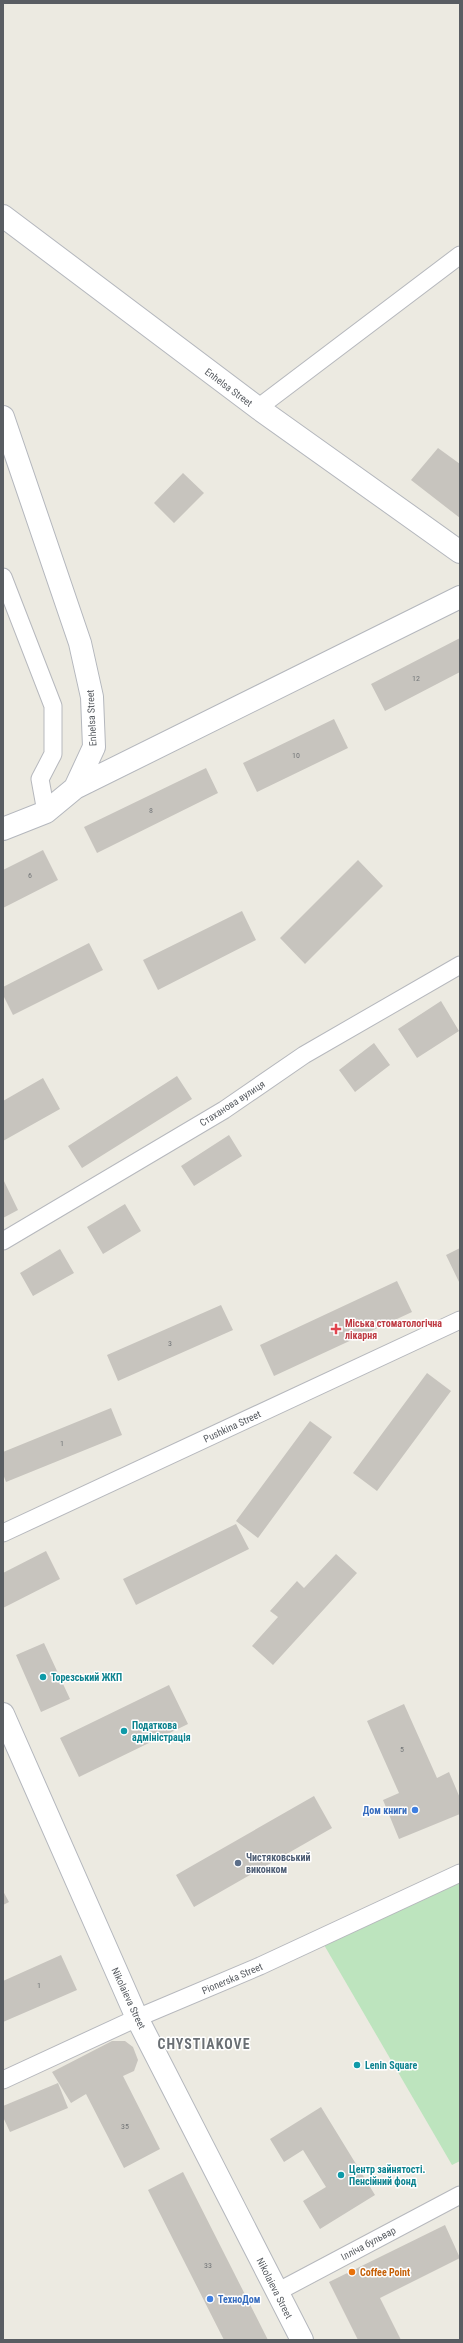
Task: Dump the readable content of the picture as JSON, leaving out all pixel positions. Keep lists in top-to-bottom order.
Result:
{
  "streets": {
    "street": [
      "Enhelsa Street",
      "Стаханова вулиця",
      "Pushkina Street",
      "Pionerska Street",
      "Nikolaieva Street",
      "Ілліча бульвар"
    ]
  },
  "crossings": [
    ["Pionerska Street", "Nikolaieva Street"],
    ["Nikolaieva Street", "Ілліча бульвар"]
  ],
  "districts": ["CHYSTIAKOVE"],
  "places": {
    "health": ["Міська стоматологічна лікарня"],
    "other": [
      "Торезський ЖКП",
      "Податкова адміністрація",
      "Дом книги",
      "Чистяковський виконком",
      "Lenin Square",
      "Центр зайнятості. Пенсійний фонд",
      "Coffee Point",
      "ТехноДом"
    ]
  },
  "house_numbers": [
    "12",
    "10",
    "8",
    "6",
    "3",
    "1",
    "5",
    "1",
    "35",
    "33"
  ]
}
